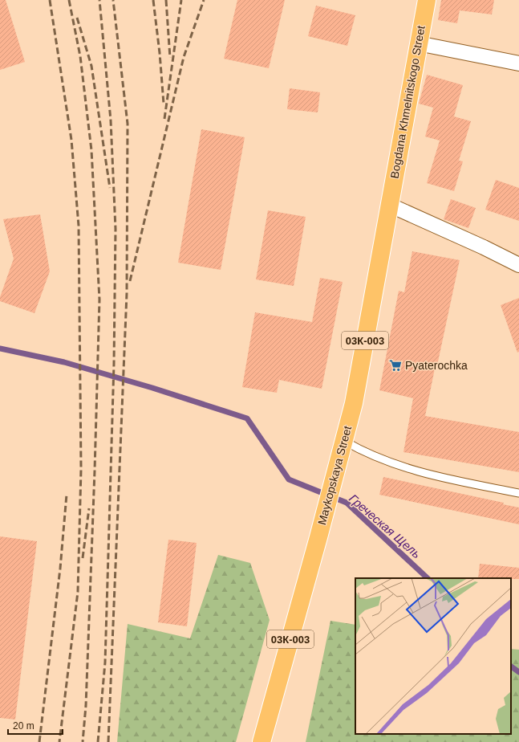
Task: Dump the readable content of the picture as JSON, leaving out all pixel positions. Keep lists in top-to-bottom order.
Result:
{
  "streets": {
    "main road": ["Bogdana Khmelnitskogo Street", "03К-003", "Maykopskaya Street"]
  },
  "crossings": [
    ["Bogdana Khmelnitskogo Street", "Maykopskaya Street"]
  ],
  "water": ["Греческая Щель"],
  "places": {
    "supermarket": ["Pyaterochka"]
  },
  "scale_bar": "20 m"
}
